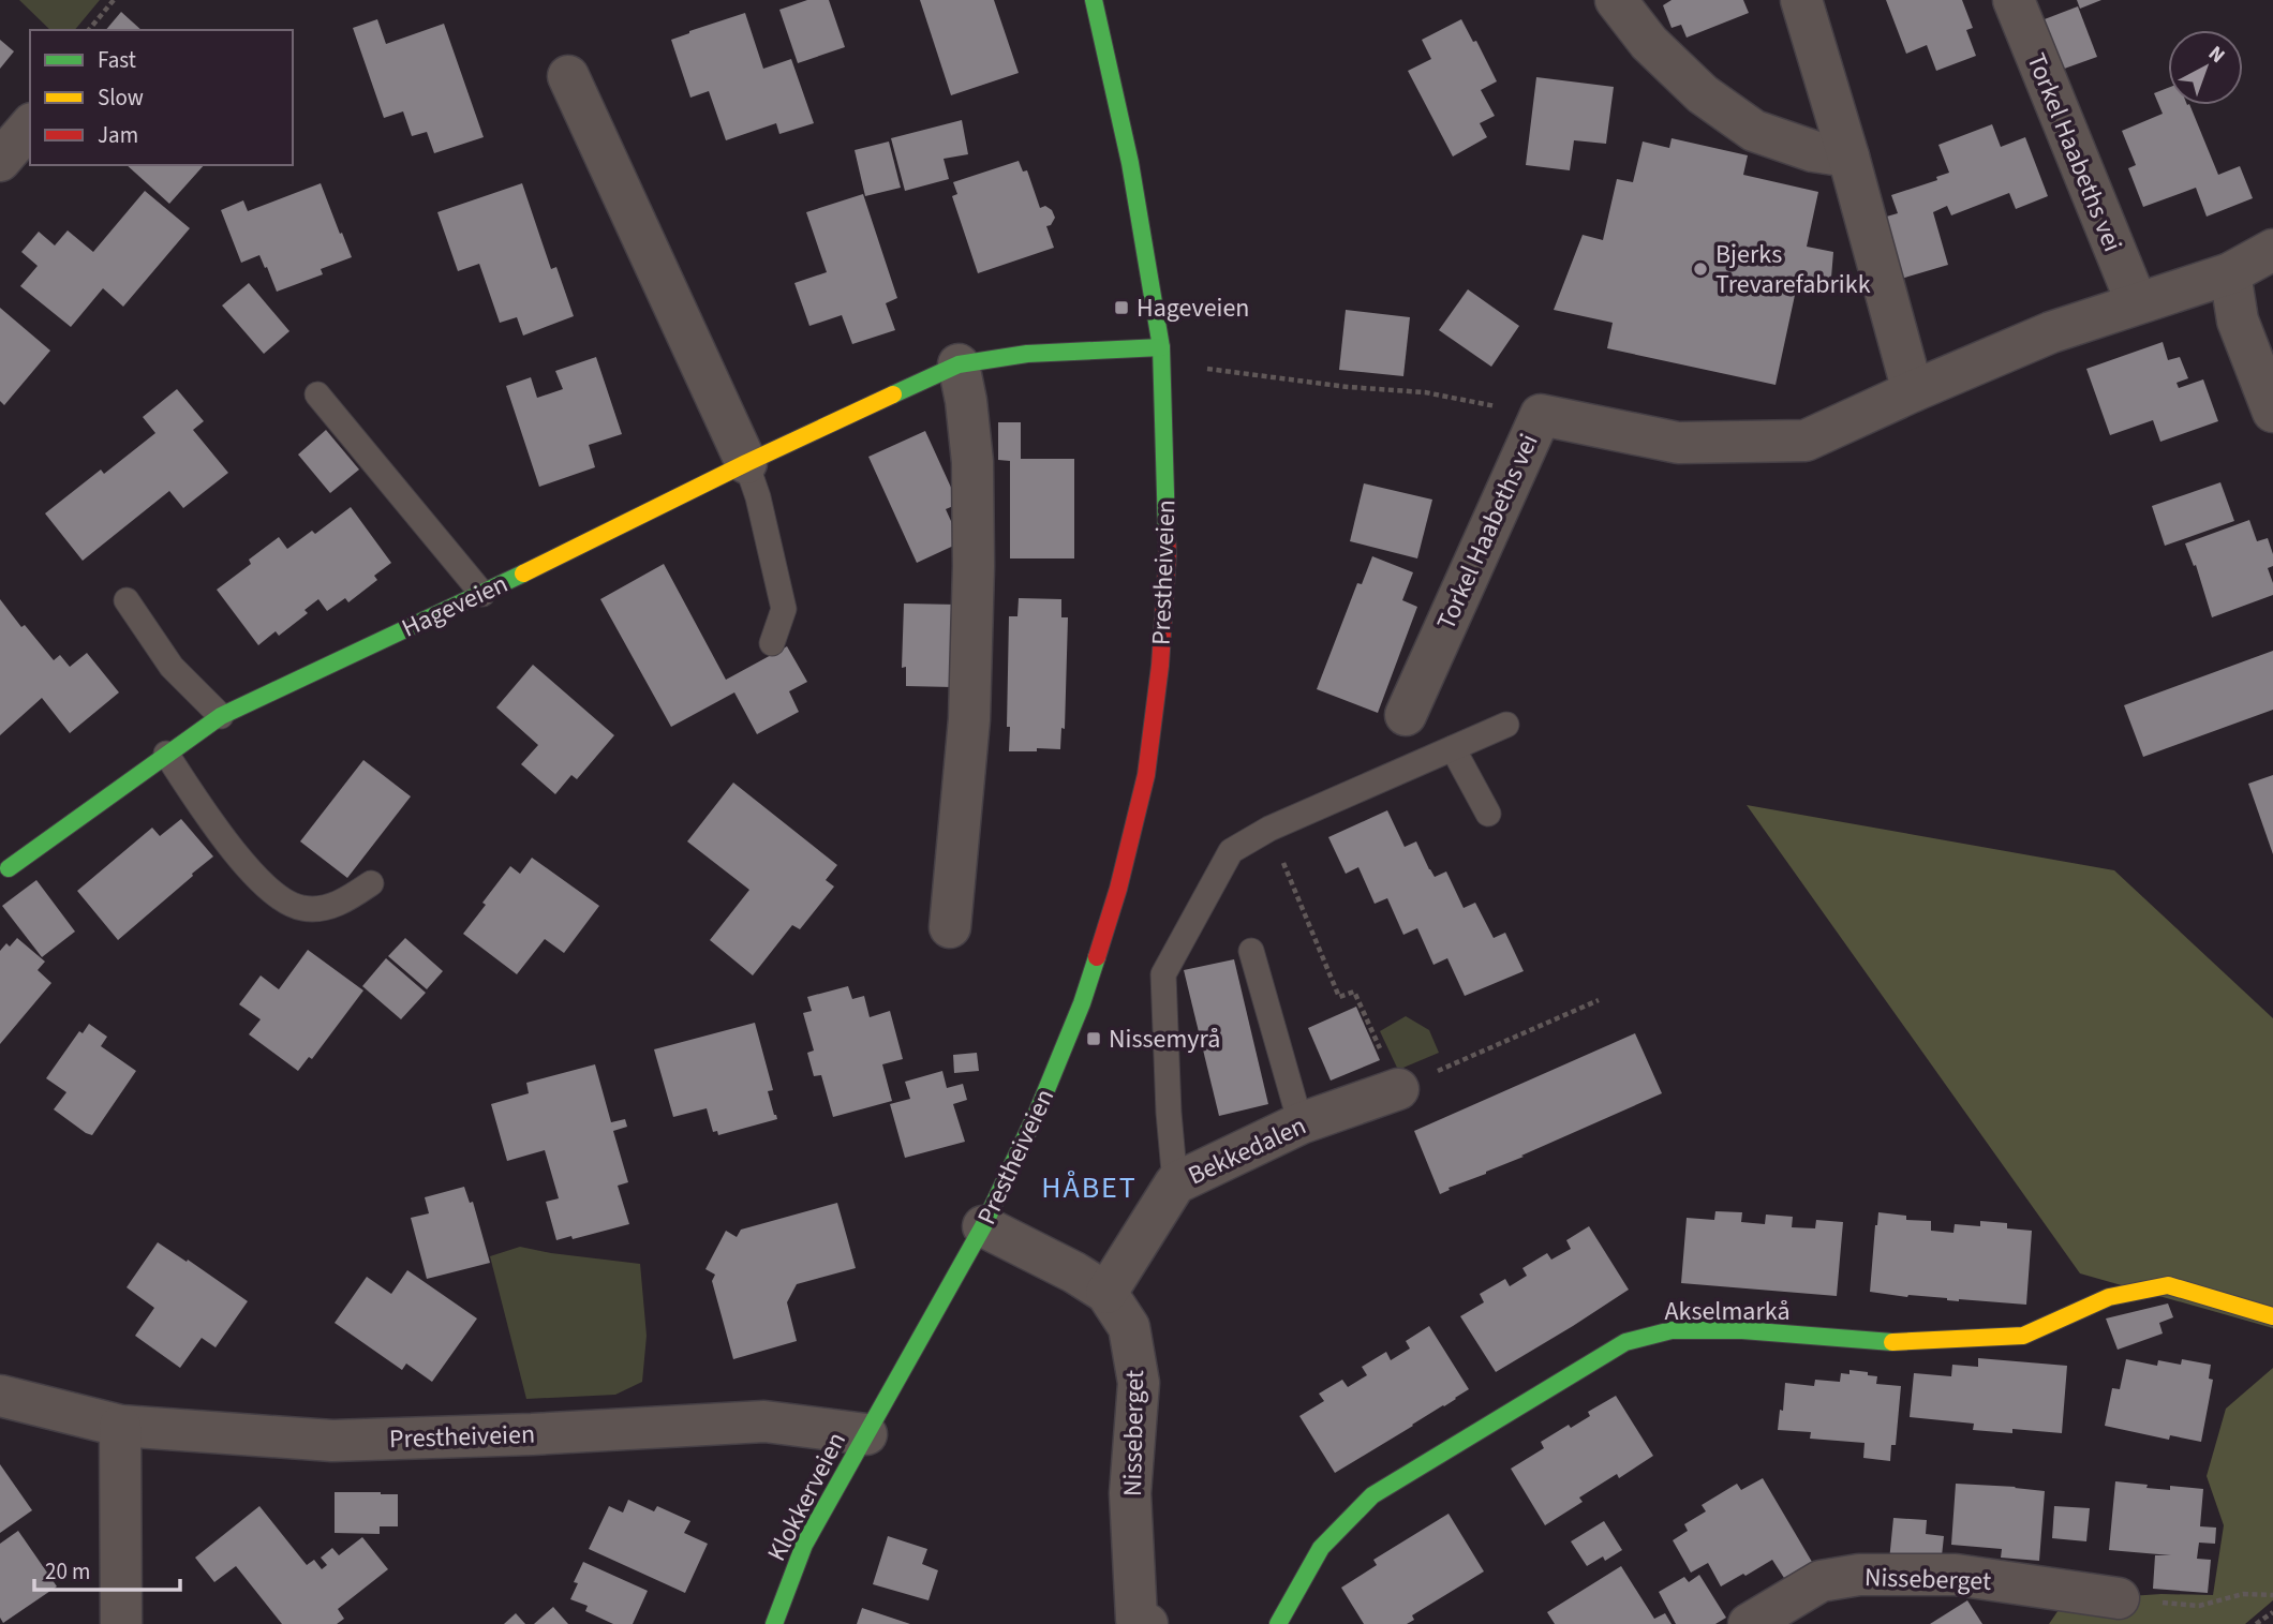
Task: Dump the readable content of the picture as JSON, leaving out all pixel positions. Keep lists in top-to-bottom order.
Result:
{
  "streets": {
    "street": [
      "Torkel Haabeths vei",
      "Prestheiveien",
      "Hageveien",
      "Bekkedalen",
      "Akselmarkå",
      "Nisseberget",
      "Klokkerveien"
    ]
  },
  "crossings": [
    ["Prestheiveien", "Hageveien"],
    ["Prestheiveien", "Nisseberget"],
    ["Prestheiveien", "Klokkerveien"],
    ["Bekkedalen", "Nisseberget"]
  ],
  "districts": ["HÅBET"],
  "places": {
    "other": ["Bjerks Trevarefabrikk"],
    "transit": ["Hageveien", "Nissemyrå"]
  },
  "legend": ["Fast", "Slow", "Jam"],
  "scale_bar": "20 m",
  "north": "top right"
}
